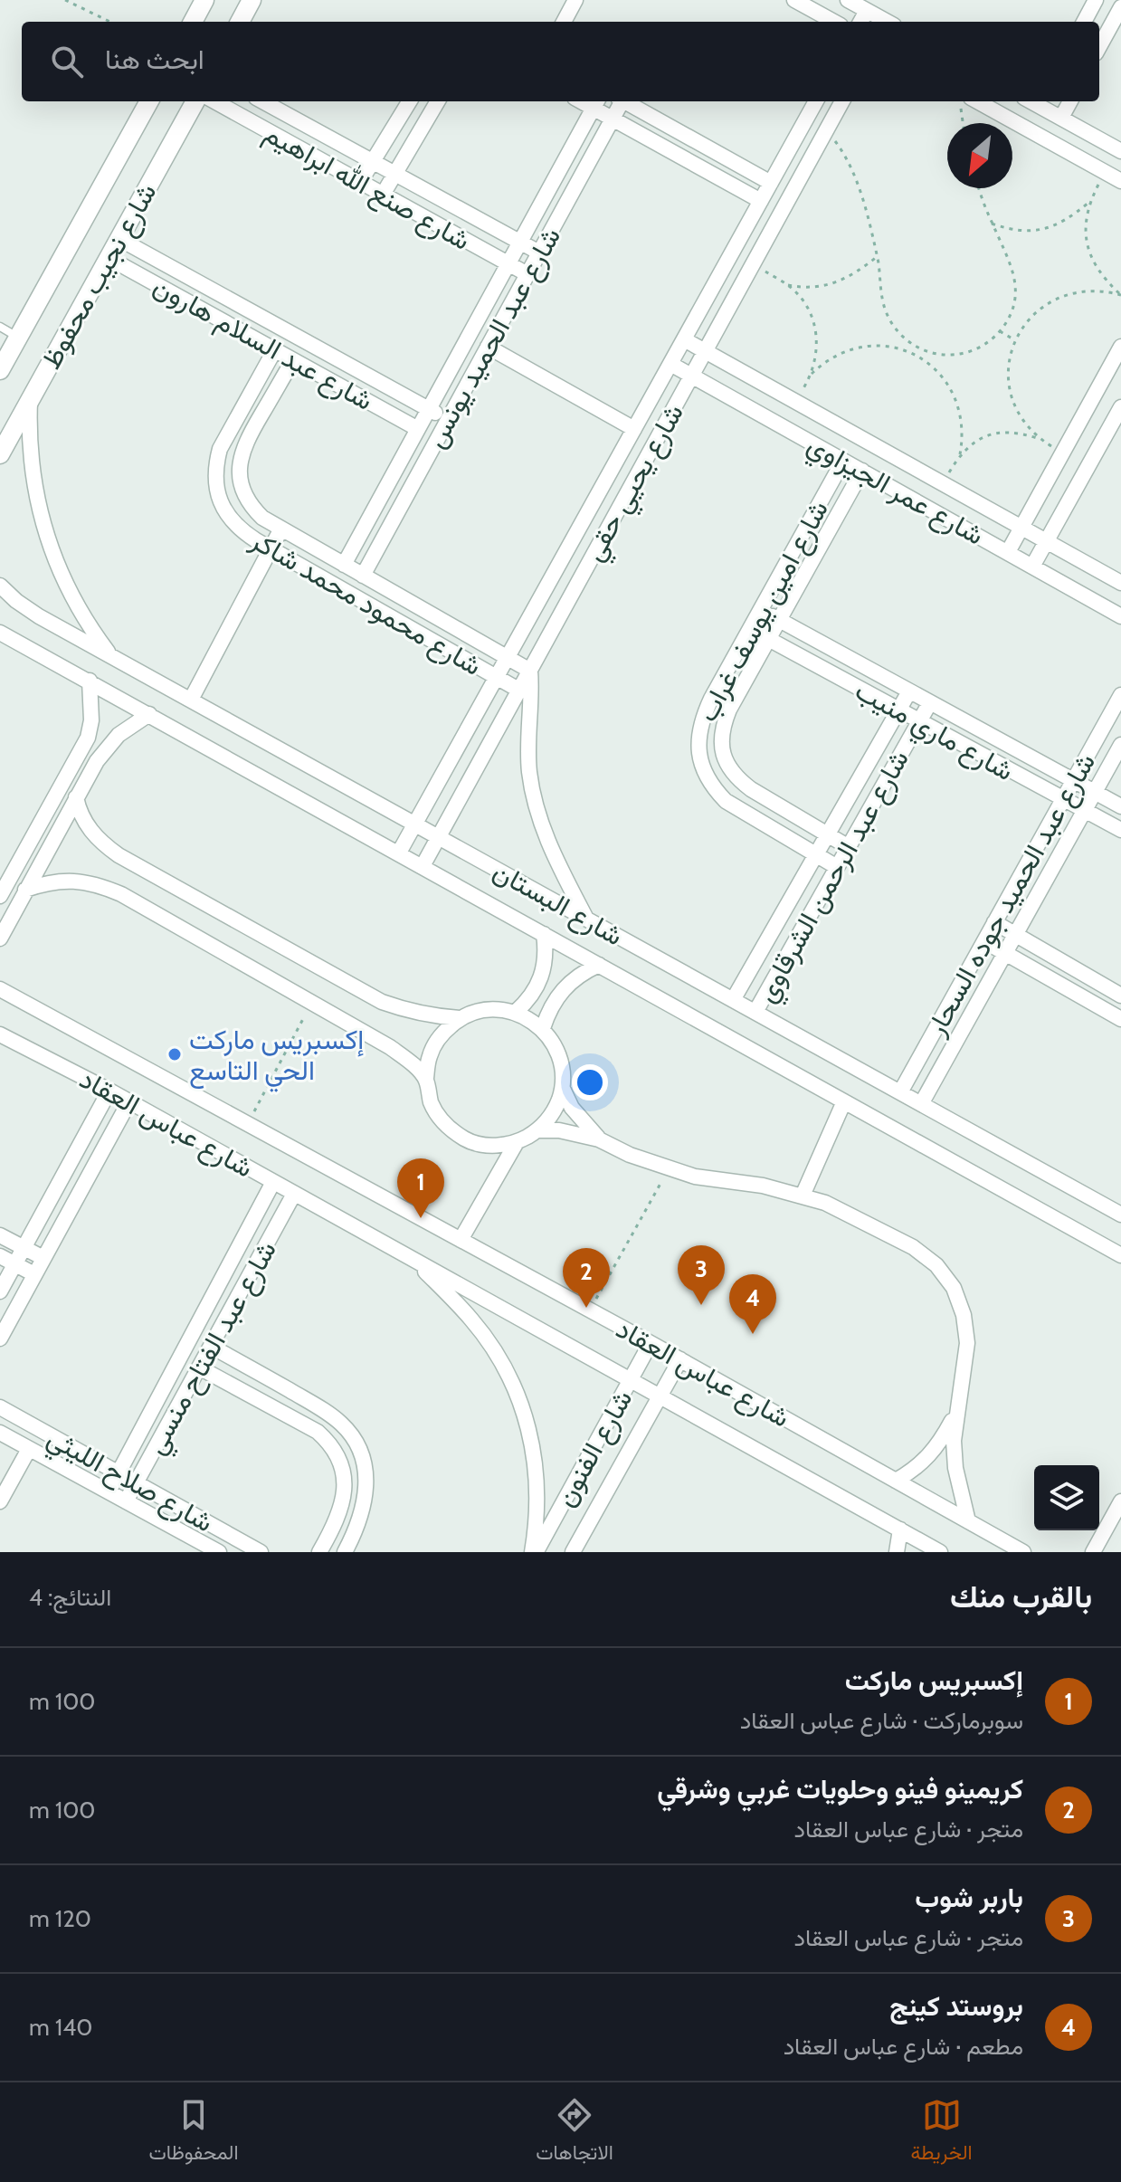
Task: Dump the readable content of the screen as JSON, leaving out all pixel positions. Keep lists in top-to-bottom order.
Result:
{
  "streets": {
    "street": [
      "شارع صنع الله ابراهيم",
      "شارع نجيب محفوظ",
      "شارع عبد الحميد يونس",
      "شارع عبد السلام هارون",
      "شارع يحيي حقي",
      "شارع عمر الجيزاوي",
      "شارع محمود محمد شاكر",
      "شارع امين يوسف غراب",
      "شارع ماري منيب",
      "شارع عبد الرحمن الشرقاوي",
      "شارع عبد الحميد جوده السحار",
      "شارع البستان",
      "شارع عباس العقاد",
      "شارع عبد الفتاح منسي",
      "شارع الفنون",
      "شارع صلاح الليثي"
    ]
  },
  "crossings": [
    ["شارع صنع الله ابراهيم", "شارع عبد الحميد يونس"],
    ["شارع نجيب محفوظ", "شارع عبد السلام هارون"],
    ["شارع عبد الحميد يونس", "شارع عبد السلام هارون"],
    ["شارع عبد الحميد يونس", "شارع محمود محمد شاكر"],
    ["شارع عبد السلام هارون", "شارع محمود محمد شاكر"],
    ["شارع يحيي حقي", "شارع عمر الجيزاوي"],
    ["شارع يحيي حقي", "شارع محمود محمد شاكر"],
    ["شارع يحيي حقي", "شارع البستان"],
    ["شارع عمر الجيزاوي", "شارع امين يوسف غراب"],
    ["شارع امين يوسف غراب", "شارع ماري منيب"],
    ["شارع امين يوسف غراب", "شارع عبد الرحمن الشرقاوي"],
    ["شارع ماري منيب", "شارع عبد الرحمن الشرقاوي"],
    ["شارع ماري منيب", "شارع عبد الحميد جوده السحار"],
    ["شارع عبد الرحمن الشرقاوي", "شارع البستان"],
    ["شارع عبد الحميد جوده السحار", "شارع البستان"],
    ["شارع عباس العقاد", "شارع عبد الفتاح منسي"],
    ["شارع عباس العقاد", "شارع الفنون"],
    ["شارع عبد الفتاح منسي", "شارع صلاح الليثي"]
  ],
  "places": ["إكسبريس ماركت الحي التاسع"],
  "north": "bottom left",
  "page": {
    "search": "ابحث هنا",
    "pins": [
      "1",
      "3",
      "2",
      "4"
    ],
    "heading": ["بالقرب منك", "النتائج: 4"],
    "list": [
      {
        "mark": "1",
        "name": "إكسبريس ماركت",
        "note": "سوبرماركت · شارع عباس العقاد",
        "value": "100 m"
      },
      {
        "mark": "2",
        "name": "كريمينو فينو وحلويات غربي وشرقي",
        "note": "متجر · شارع عباس العقاد",
        "value": "100 m"
      },
      {
        "mark": "3",
        "name": "باربر شوب",
        "note": "متجر · شارع عباس العقاد",
        "value": "120 m"
      },
      {
        "mark": "4",
        "name": "بروستد كينج",
        "note": "مطعم · شارع عباس العقاد",
        "value": "140 m"
      }
    ],
    "nav": ["الخريطة", "الاتجاهات", "المحفوظات"]
  }
}
